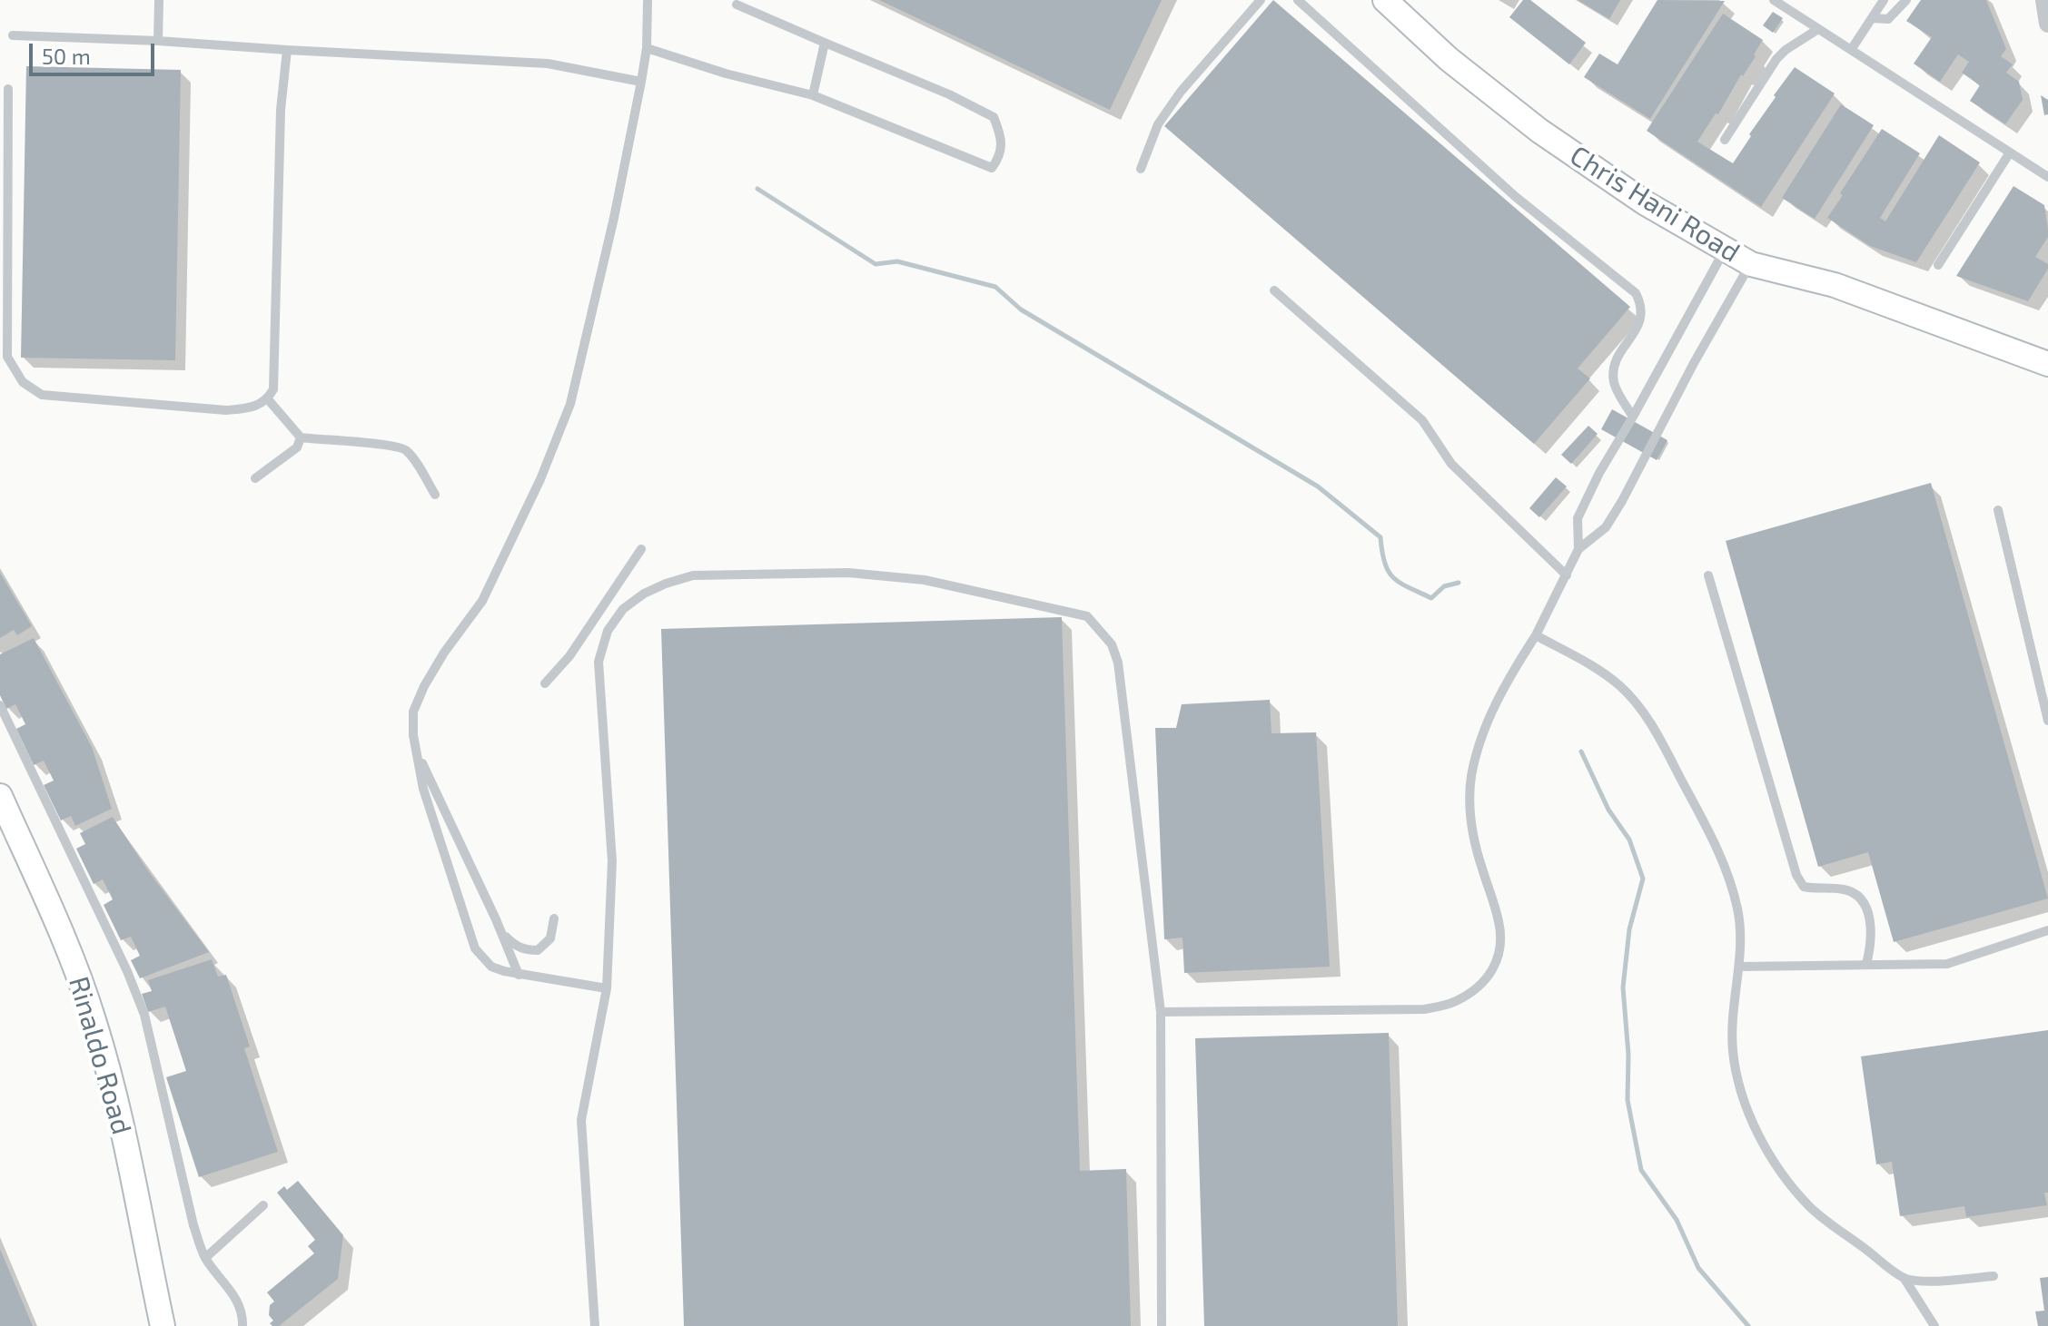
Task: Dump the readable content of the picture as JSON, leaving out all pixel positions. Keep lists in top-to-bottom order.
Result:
{
  "streets": {
    "street": ["Chris Hani Road", "Rinaldo Road"]
  },
  "scale_bar": "50 m"
}
